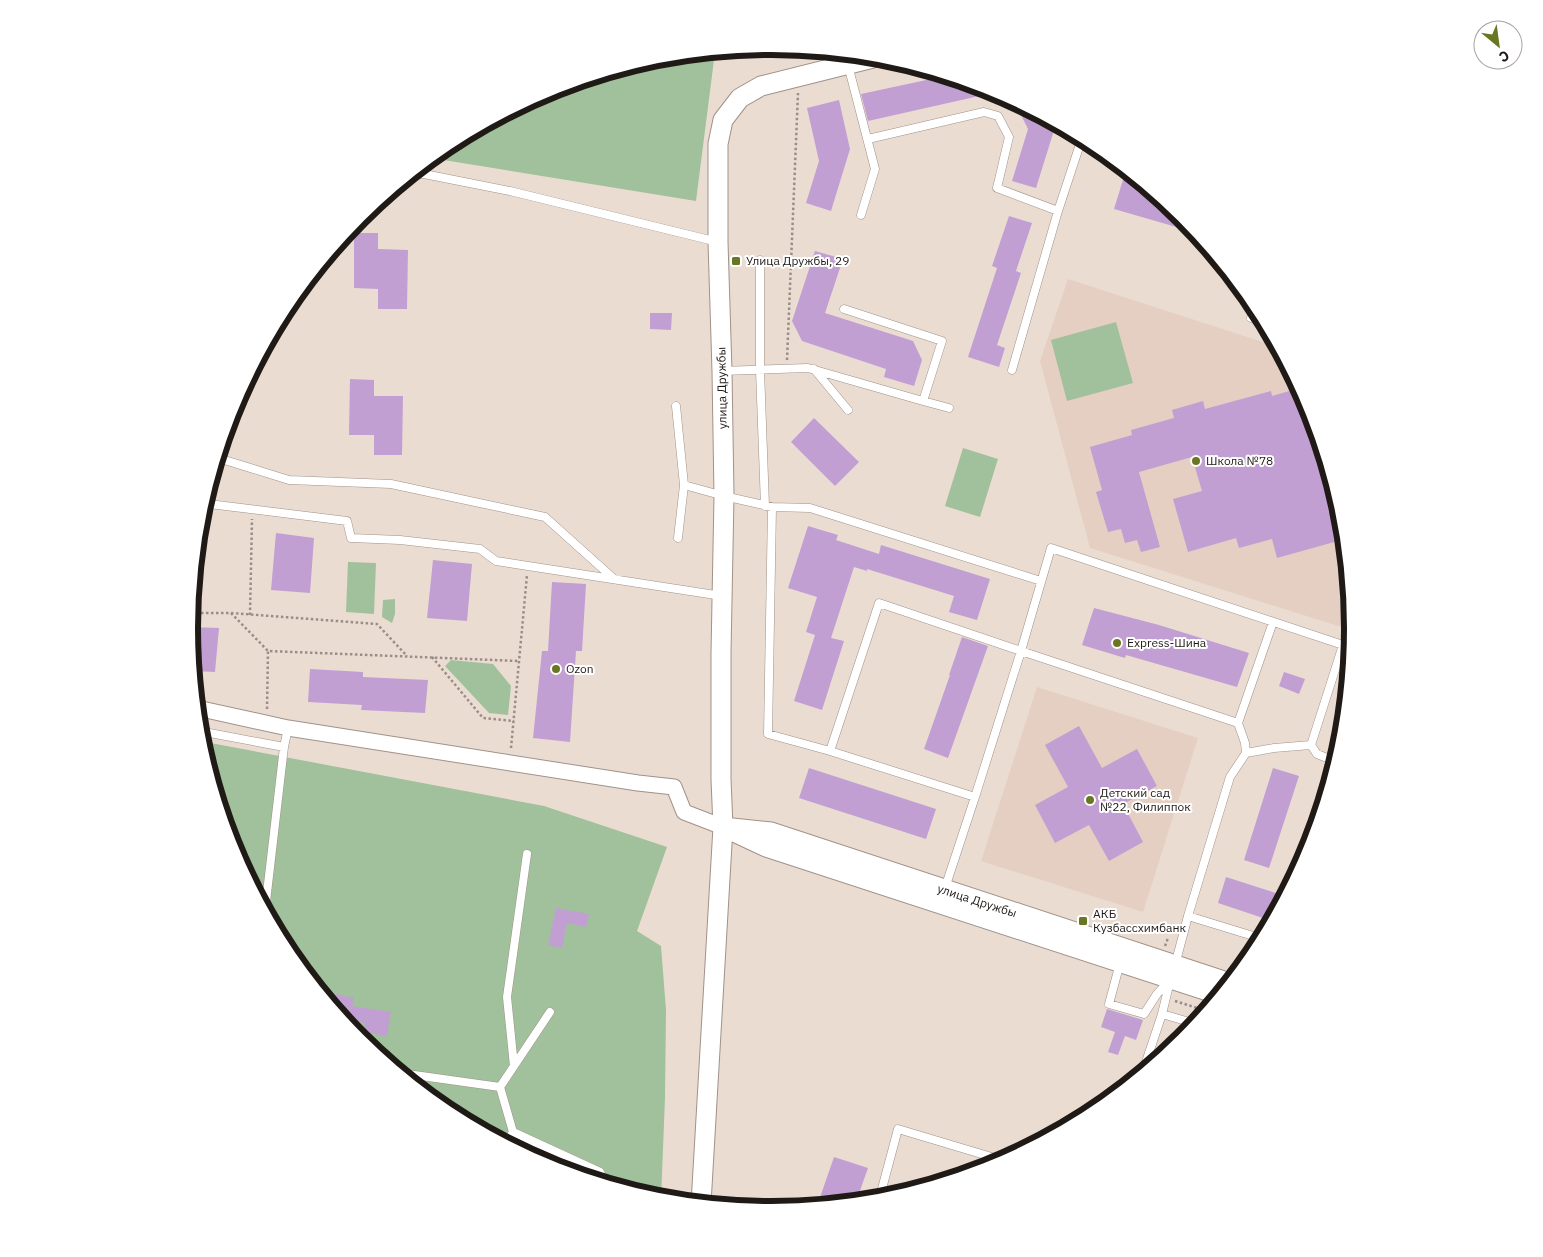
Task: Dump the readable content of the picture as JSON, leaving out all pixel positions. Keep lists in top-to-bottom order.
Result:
{
  "streets": {
    "street": ["улица Дружбы"]
  },
  "places": {
    "transit": ["Улица Дружбы, 29", "АКБ Кузбассхимбанк"],
    "other": [
      "Школа №78",
      "Express-Шина",
      "Ozon",
      "Детский сад №22, Филиппок"
    ]
  },
  "north": "bottom right"
}
